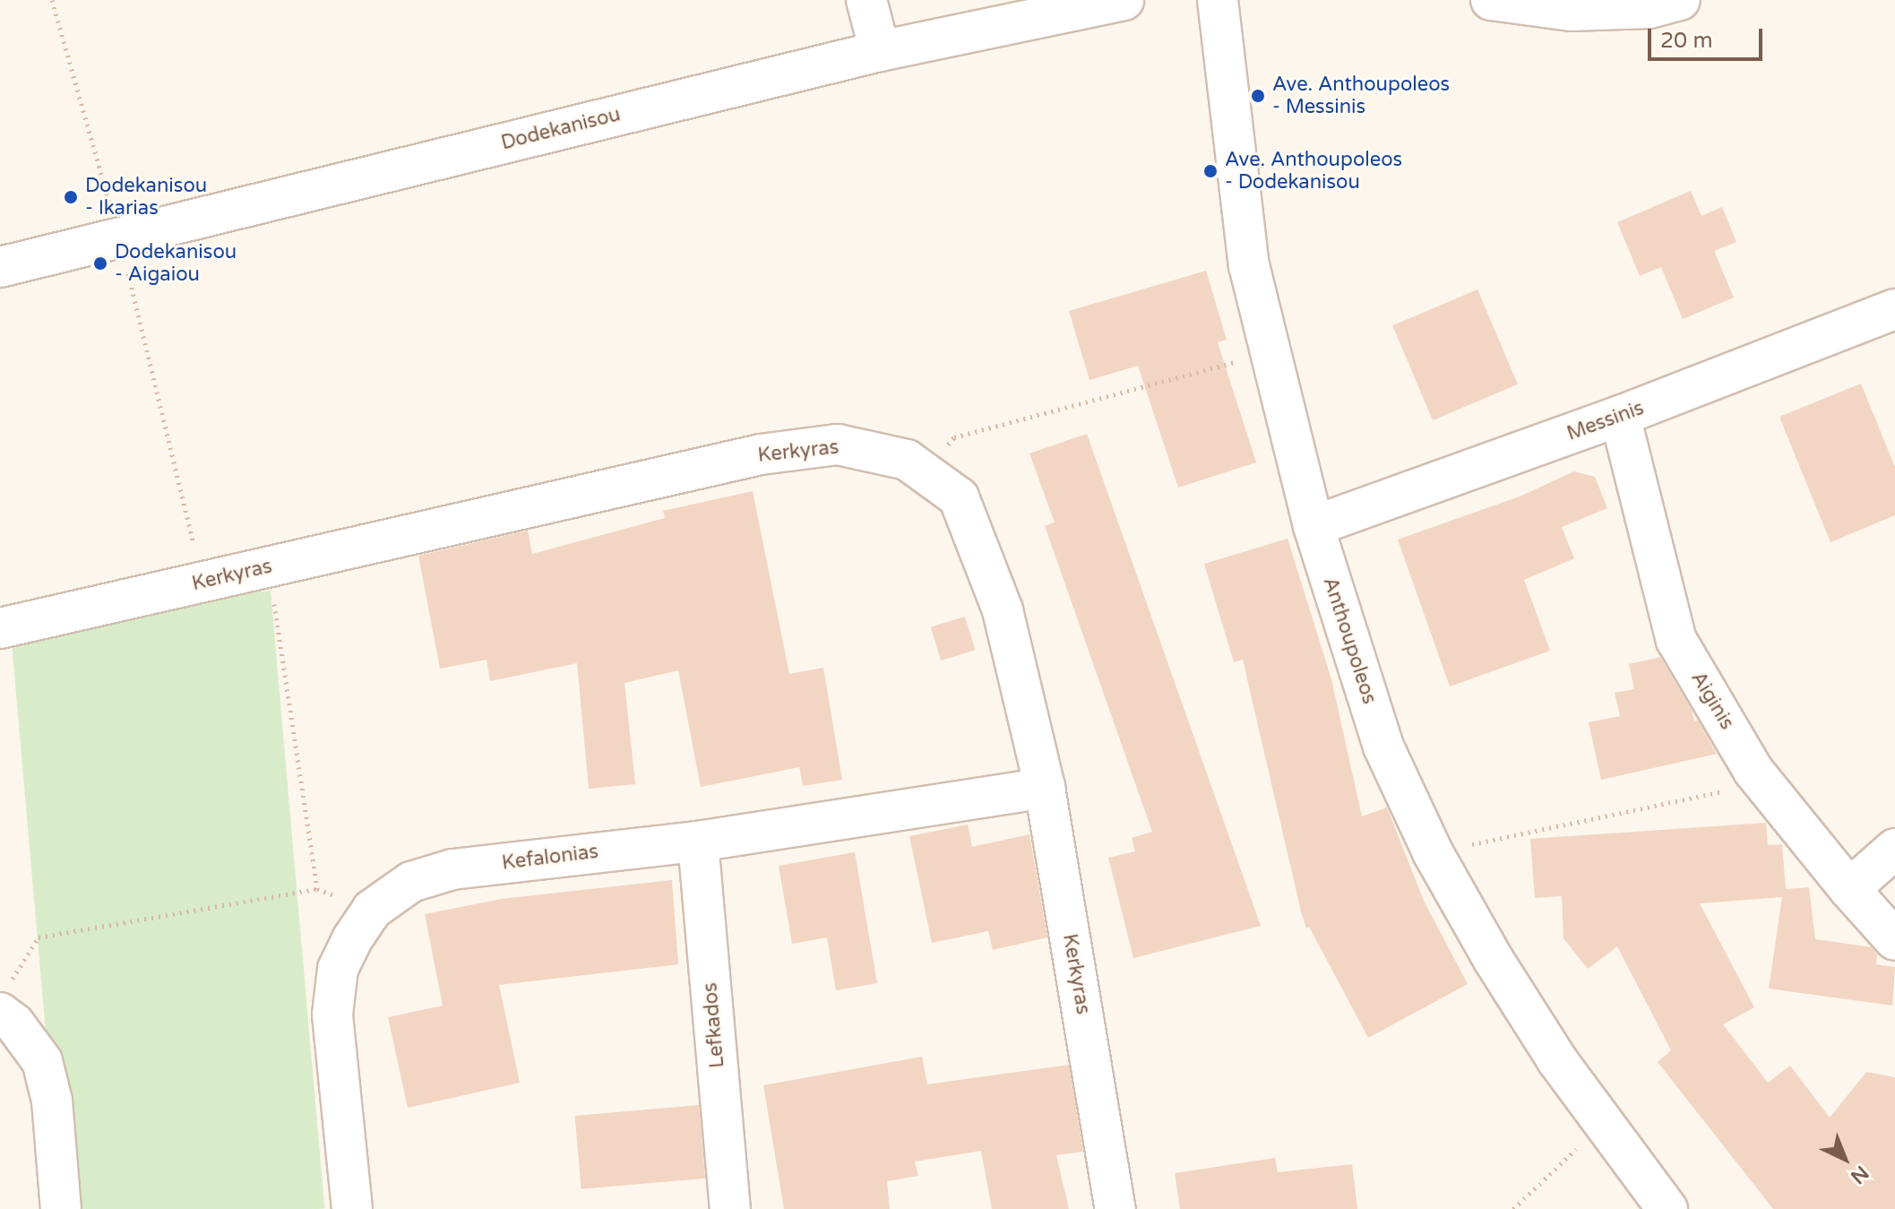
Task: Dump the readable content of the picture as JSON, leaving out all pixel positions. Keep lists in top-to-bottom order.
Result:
{
  "streets": {
    "street": [
      "Dodekanisou",
      "Messinis",
      "Kerkyras",
      "Anthoupoleos",
      "Aiginis",
      "Kefalonias",
      "Lefkados"
    ]
  },
  "crossings": [
    ["Messinis", "Anthoupoleos"],
    ["Messinis", "Aiginis"],
    ["Kerkyras", "Kefalonias"],
    ["Kefalonias", "Lefkados"]
  ],
  "places": [
    "Ave. Anthoupoleos - Messinis",
    "Ave. Anthoupoleos - Dodekanisou",
    "Dodekanisou - Ikarias",
    "Dodekanisou - Aigaiou"
  ],
  "scale_bar": "20 m",
  "north": "bottom right"
}
